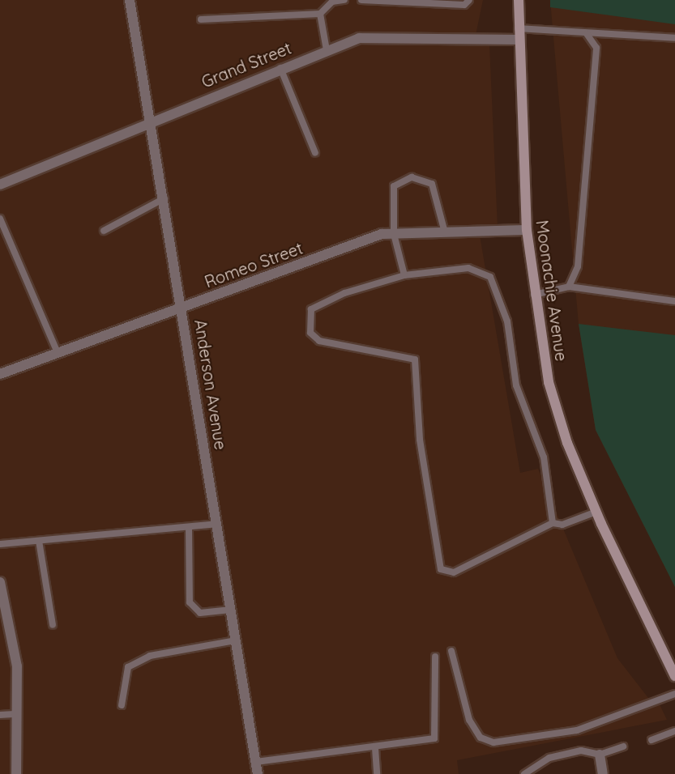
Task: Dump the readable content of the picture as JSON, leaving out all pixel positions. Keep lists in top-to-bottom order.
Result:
{
  "streets": {
    "main road": ["Moonachie Avenue"],
    "street": ["Grand Street", "Romeo Street", "Anderson Avenue"]
  },
  "crossings": [
    ["Grand Street", "Moonachie Avenue"],
    ["Grand Street", "Anderson Avenue"],
    ["Romeo Street", "Moonachie Avenue"],
    ["Romeo Street", "Anderson Avenue"]
  ]
}
